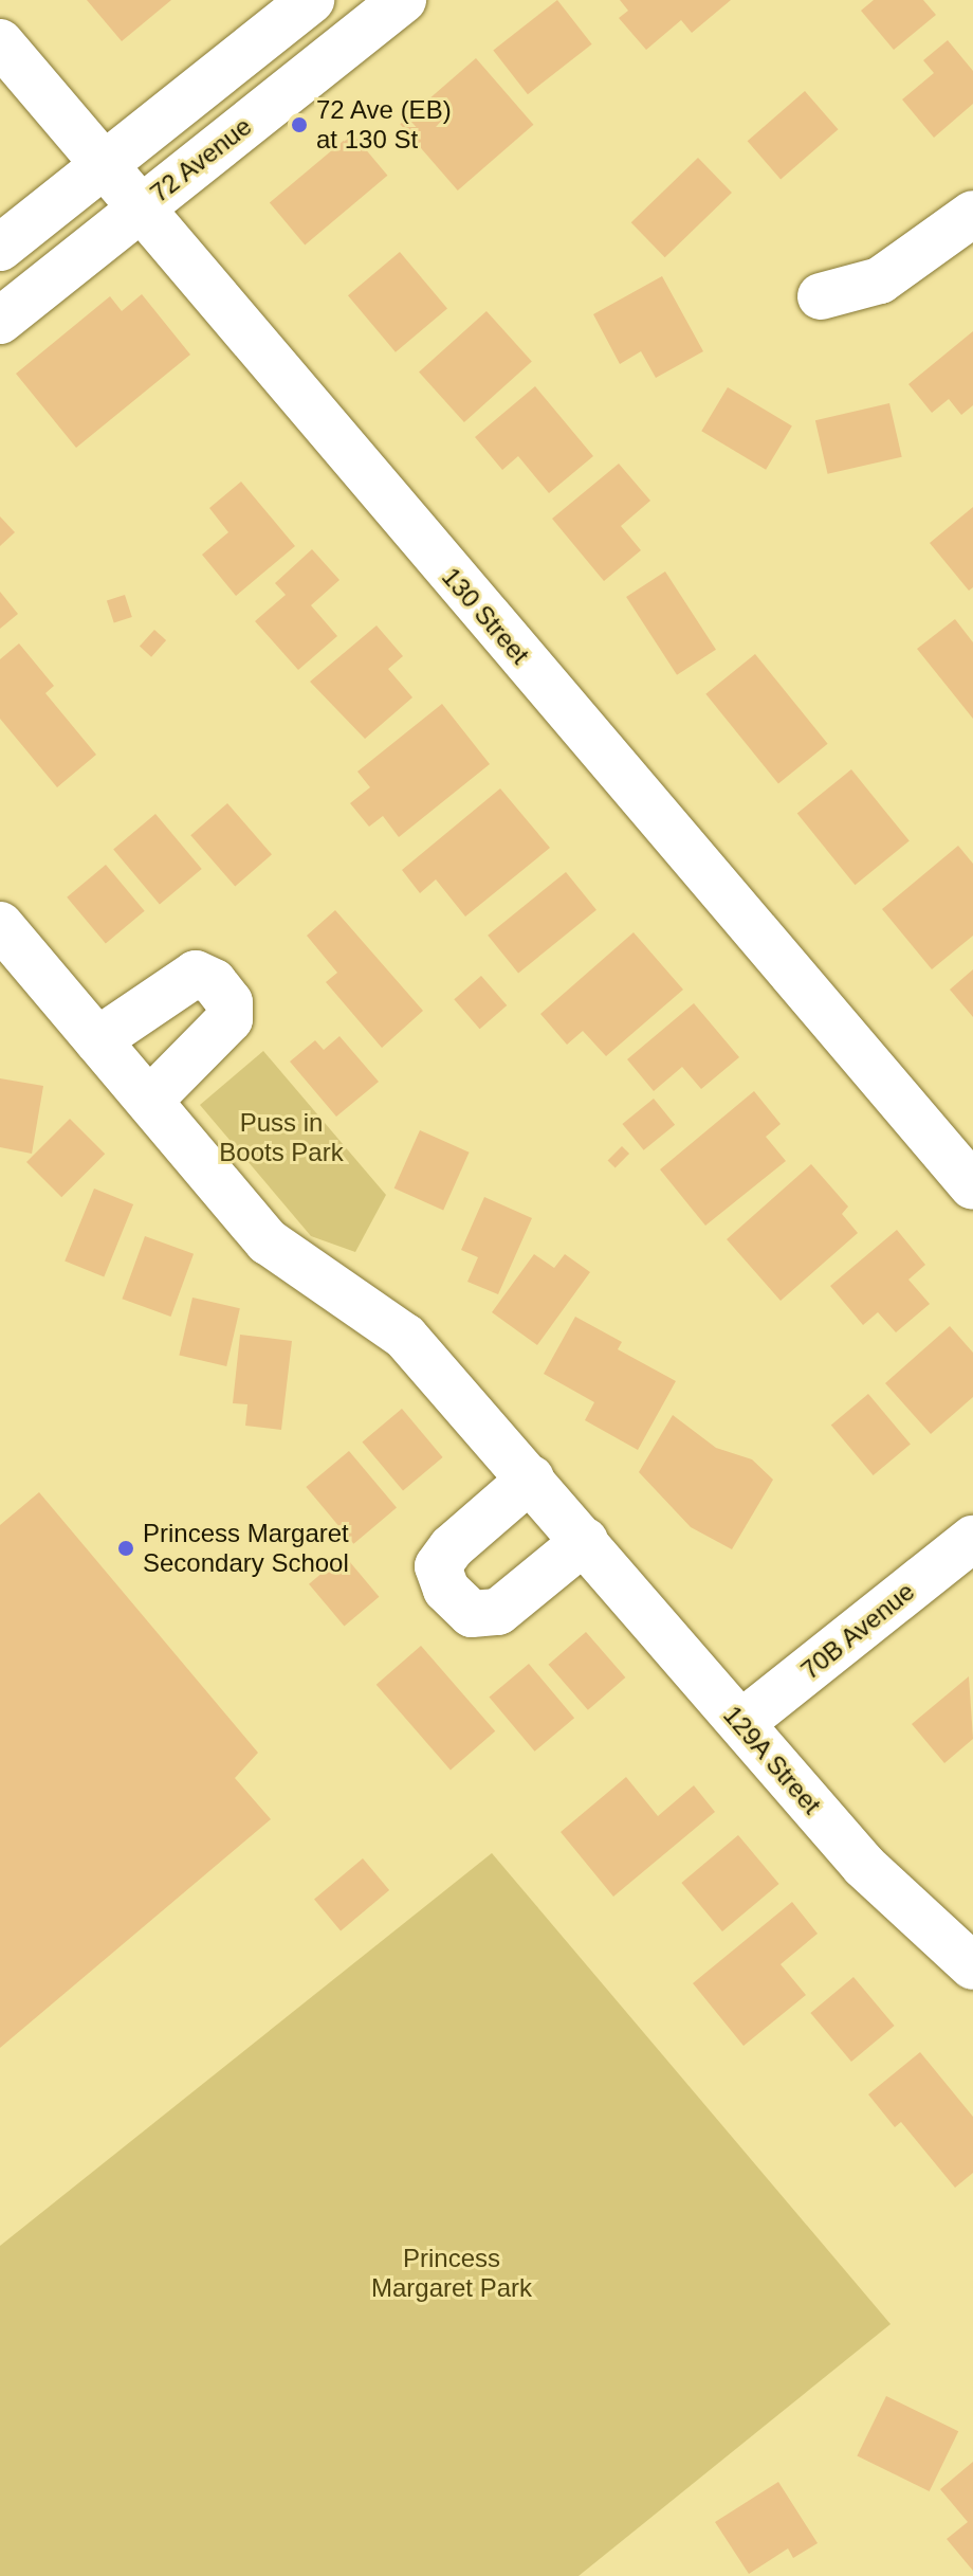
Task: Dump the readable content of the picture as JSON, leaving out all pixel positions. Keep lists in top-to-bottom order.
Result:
{
  "streets": {
    "street": [
      "72 Avenue",
      "130 Street",
      "70B Avenue",
      "129A Street"
    ]
  },
  "crossings": [
    ["72 Avenue", "130 Street"],
    ["70B Avenue", "129A Street"]
  ],
  "parks": ["Puss in Boots Park", "Princess Margaret Park"],
  "places": ["72 Ave (EB) at 130 St", "Princess Margaret Secondary School"]
}
